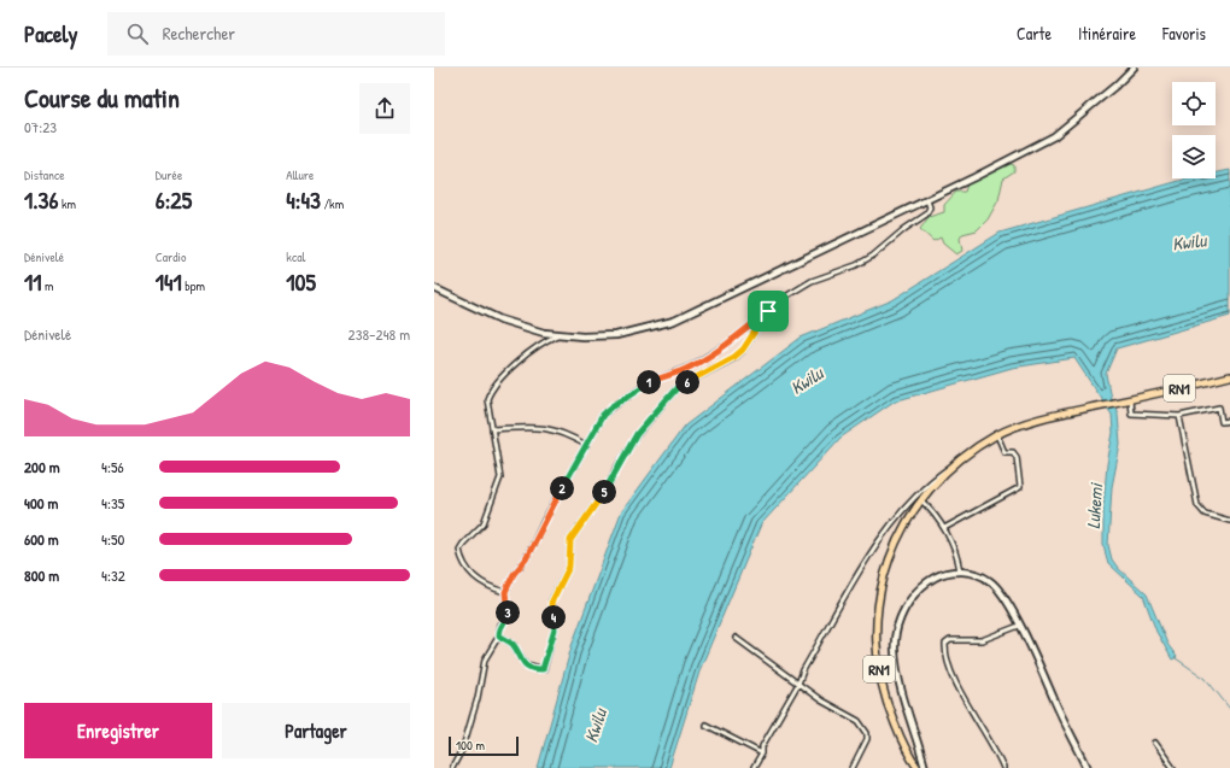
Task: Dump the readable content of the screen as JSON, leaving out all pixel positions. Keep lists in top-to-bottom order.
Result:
{
  "streets": {
    "highway": ["RN1"]
  },
  "water": ["Kwilu", "Lukemi"],
  "scale_bar": "100 m",
  "page": {
    "header": "Pacely",
    "search": "Rechercher",
    "nav": ["Carte", "Itinéraire", "Favoris"],
    "heading": ["Course du matin", "07:23"],
    "stats": [
      ["Distance", "1.36 km"],
      ["Durée", "6:25"],
      ["Allure", "4:43 /km"],
      ["Dénivelé", "11 m"],
      ["Cardio", "141 bpm"],
      ["kcal", "105"]
    ],
    "chart": ["Dénivelé", "238–248 m"],
    "pins": [
      "1",
      "6",
      "2",
      "5",
      "3",
      "4"
    ],
    "list": [
      {
        "name": "200 m",
        "note": "4:56"
      },
      {
        "name": "400 m",
        "note": "4:35"
      },
      {
        "name": "600 m",
        "note": "4:50"
      },
      {
        "name": "800 m",
        "note": "4:32"
      }
    ],
    "buttons": ["Enregistrer", "Partager"],
    "scale": "100 m"
  }
}
